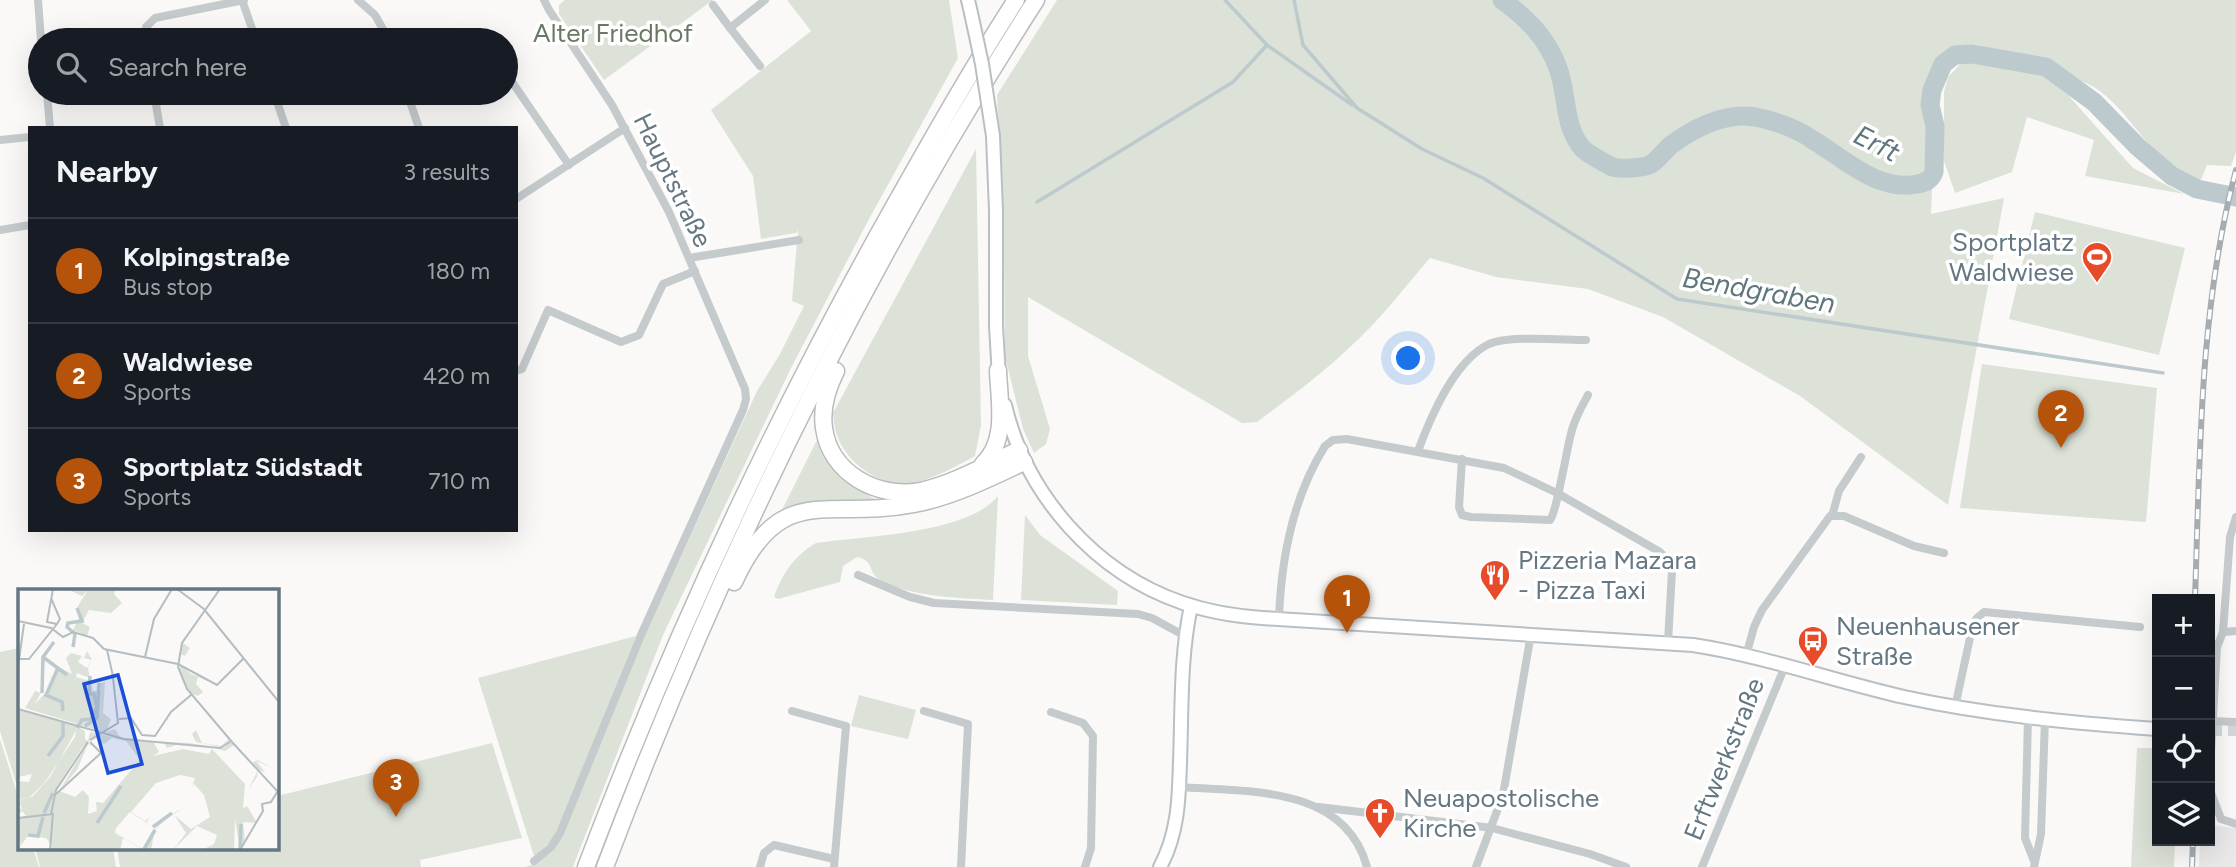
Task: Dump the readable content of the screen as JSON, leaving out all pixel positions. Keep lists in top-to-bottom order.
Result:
{
  "streets": {
    "street": ["Hauptstraße", "Erftwerkstraße"]
  },
  "water": ["Erft", "Bendgraben"],
  "parks": ["Alter Friedhof"],
  "places": {
    "sports": ["Sportplatz Waldwiese"],
    "restaurant": ["Pizzeria Mazara - Pizza Taxi"],
    "bus stop": ["Neuenhausener Straße"],
    "church": ["Neuapostolische Kirche"]
  },
  "page": {
    "search": "Search here",
    "heading": ["Nearby", "3 results"],
    "list": [
      {
        "mark": "1",
        "name": "Kolpingstraße",
        "note": "Bus stop",
        "value": "180 m"
      },
      {
        "mark": "2",
        "name": "Waldwiese",
        "note": "Sports",
        "value": "420 m"
      },
      {
        "mark": "3",
        "name": "Sportplatz Südstadt",
        "note": "Sports",
        "value": "710 m"
      }
    ],
    "pins": ["2", "1", "3"],
    "map_buttons": ["+", "−"]
  }
}
